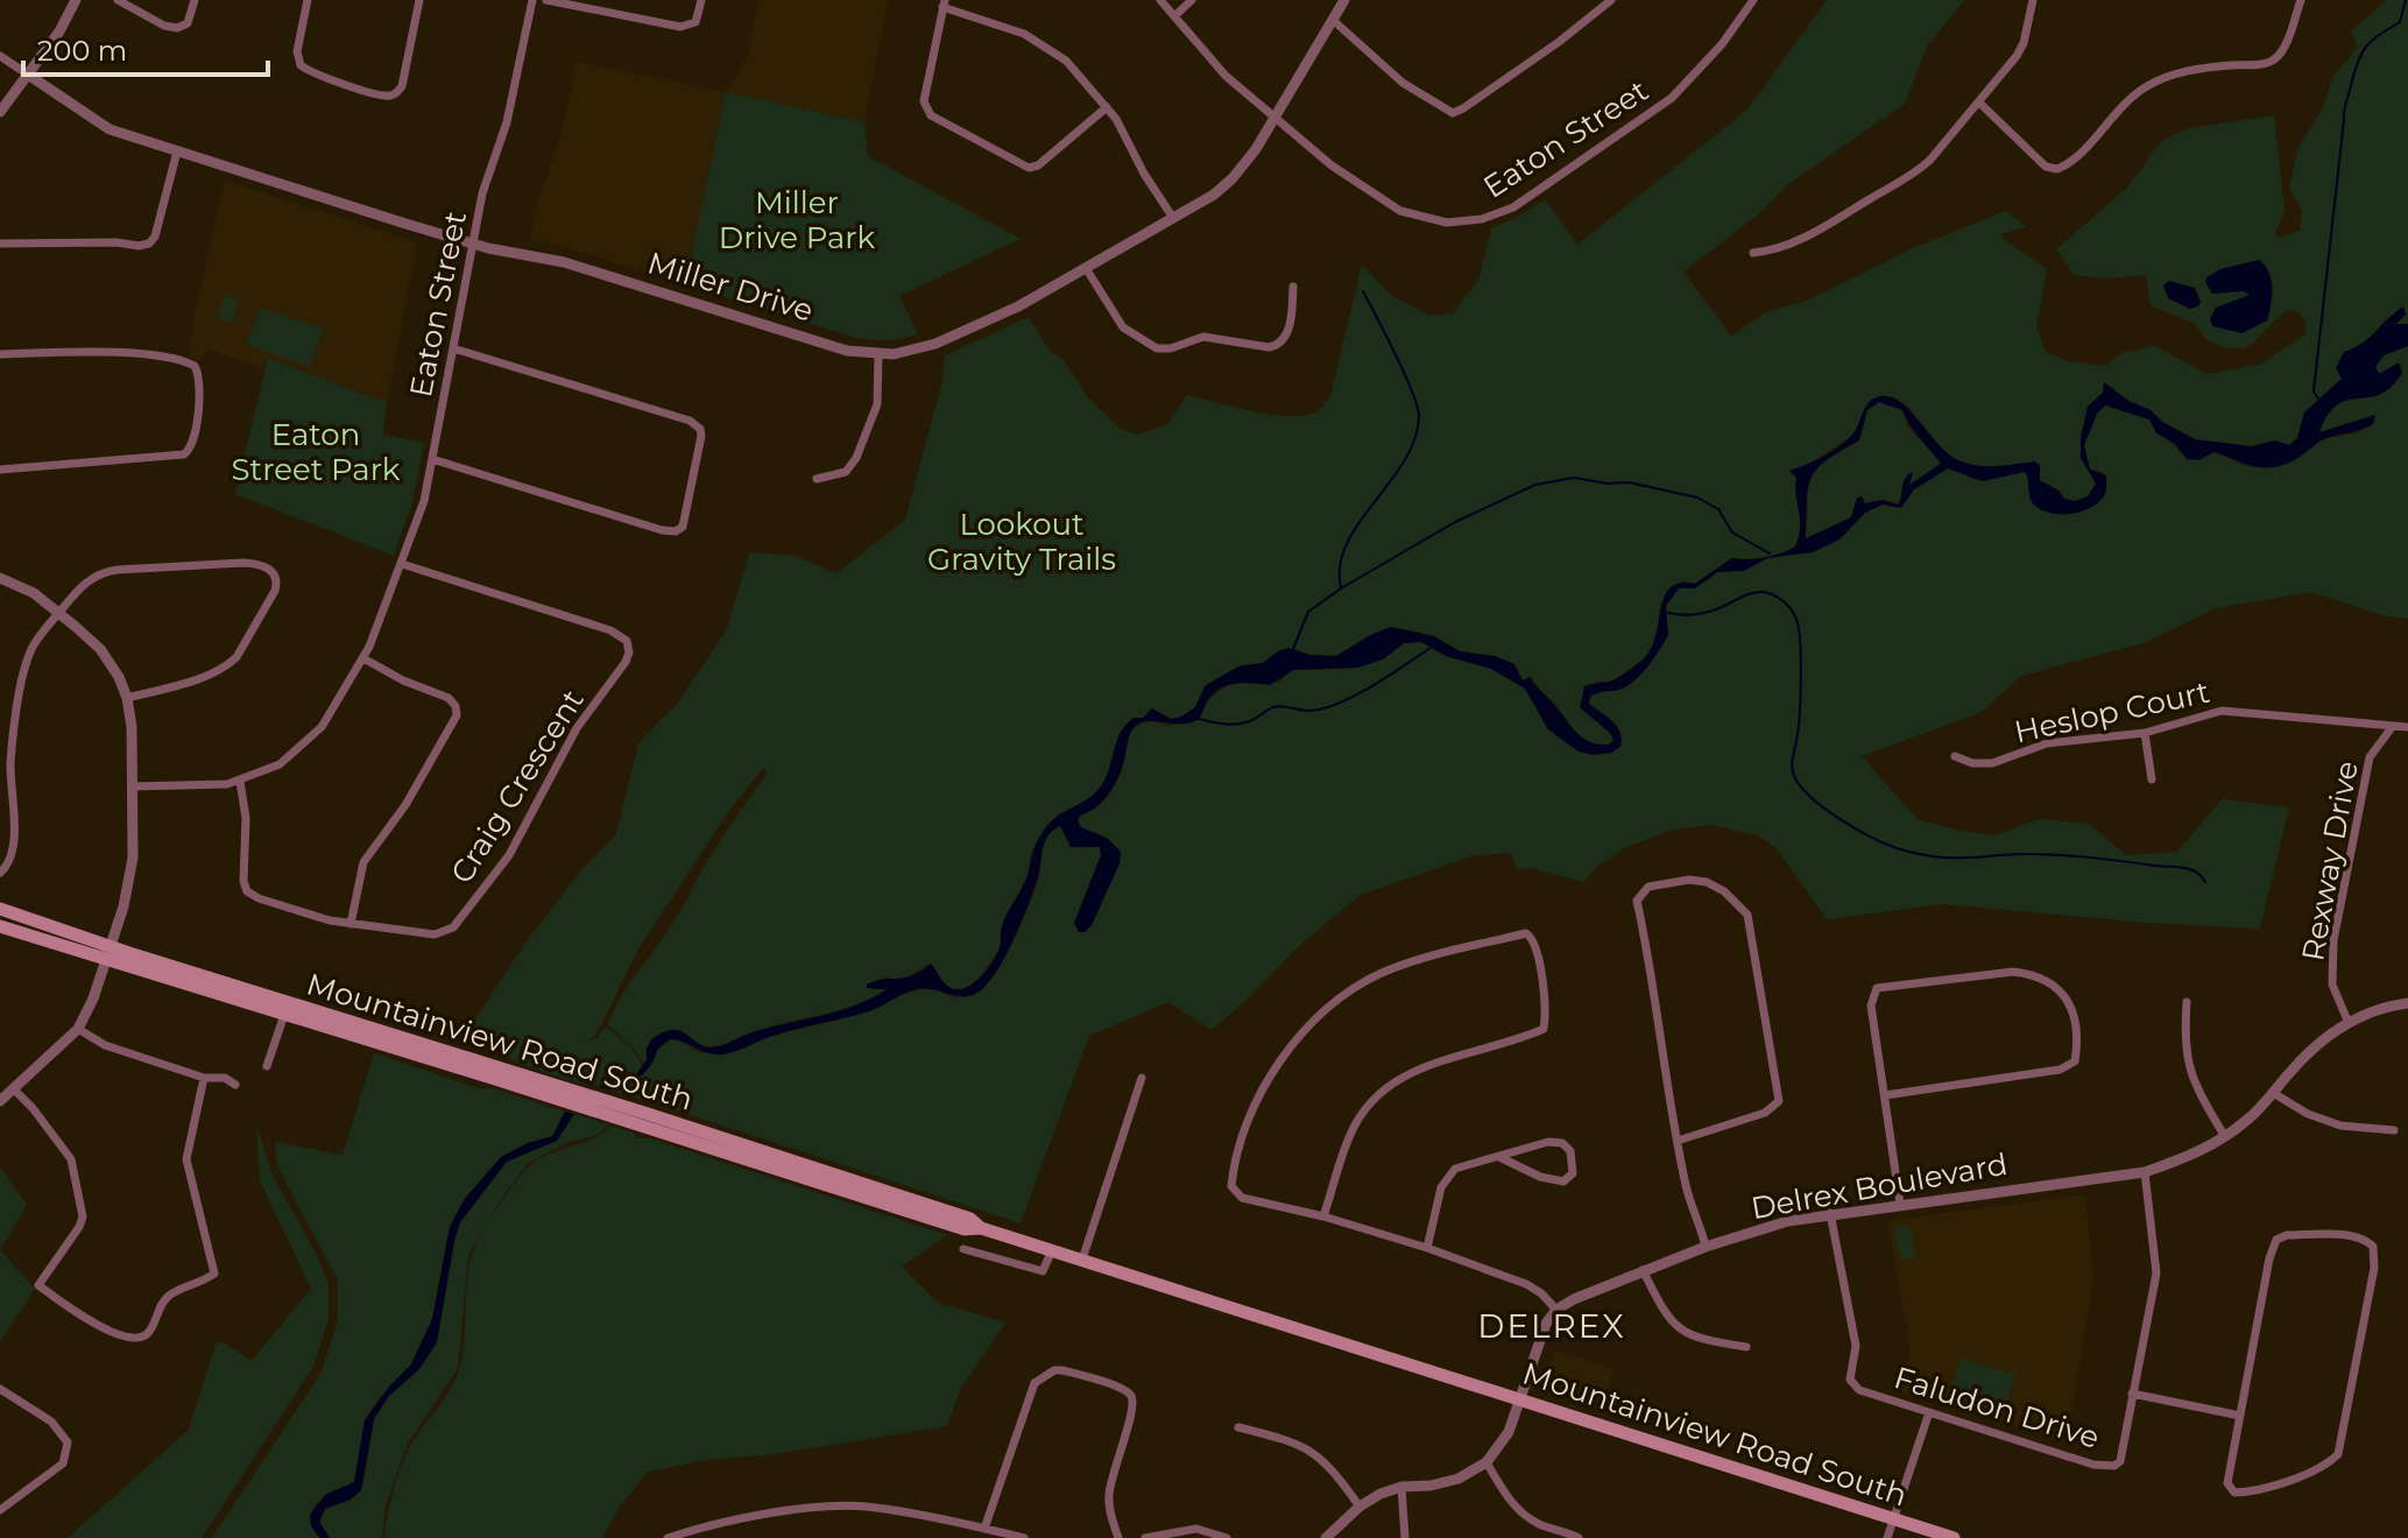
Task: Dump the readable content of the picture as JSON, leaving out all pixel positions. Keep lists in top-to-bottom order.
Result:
{
  "streets": {
    "main road": ["Mountainview Road South"],
    "street": [
      "Eaton Street",
      "Miller Drive",
      "Heslop Court",
      "Craig Crescent",
      "Rexway Drive",
      "Delrex Boulevard",
      "Faludon Drive"
    ]
  },
  "crossings": [
    ["Eaton Street", "Miller Drive"],
    ["Eaton Street", "Craig Crescent"],
    ["Heslop Court", "Rexway Drive"],
    ["Rexway Drive", "Delrex Boulevard"],
    ["Delrex Boulevard", "Faludon Drive"]
  ],
  "districts": ["DELREX"],
  "parks": ["Miller Drive Park", "Eaton Street Park", "Lookout Gravity Trails"],
  "scale_bar": "200 m"
}
